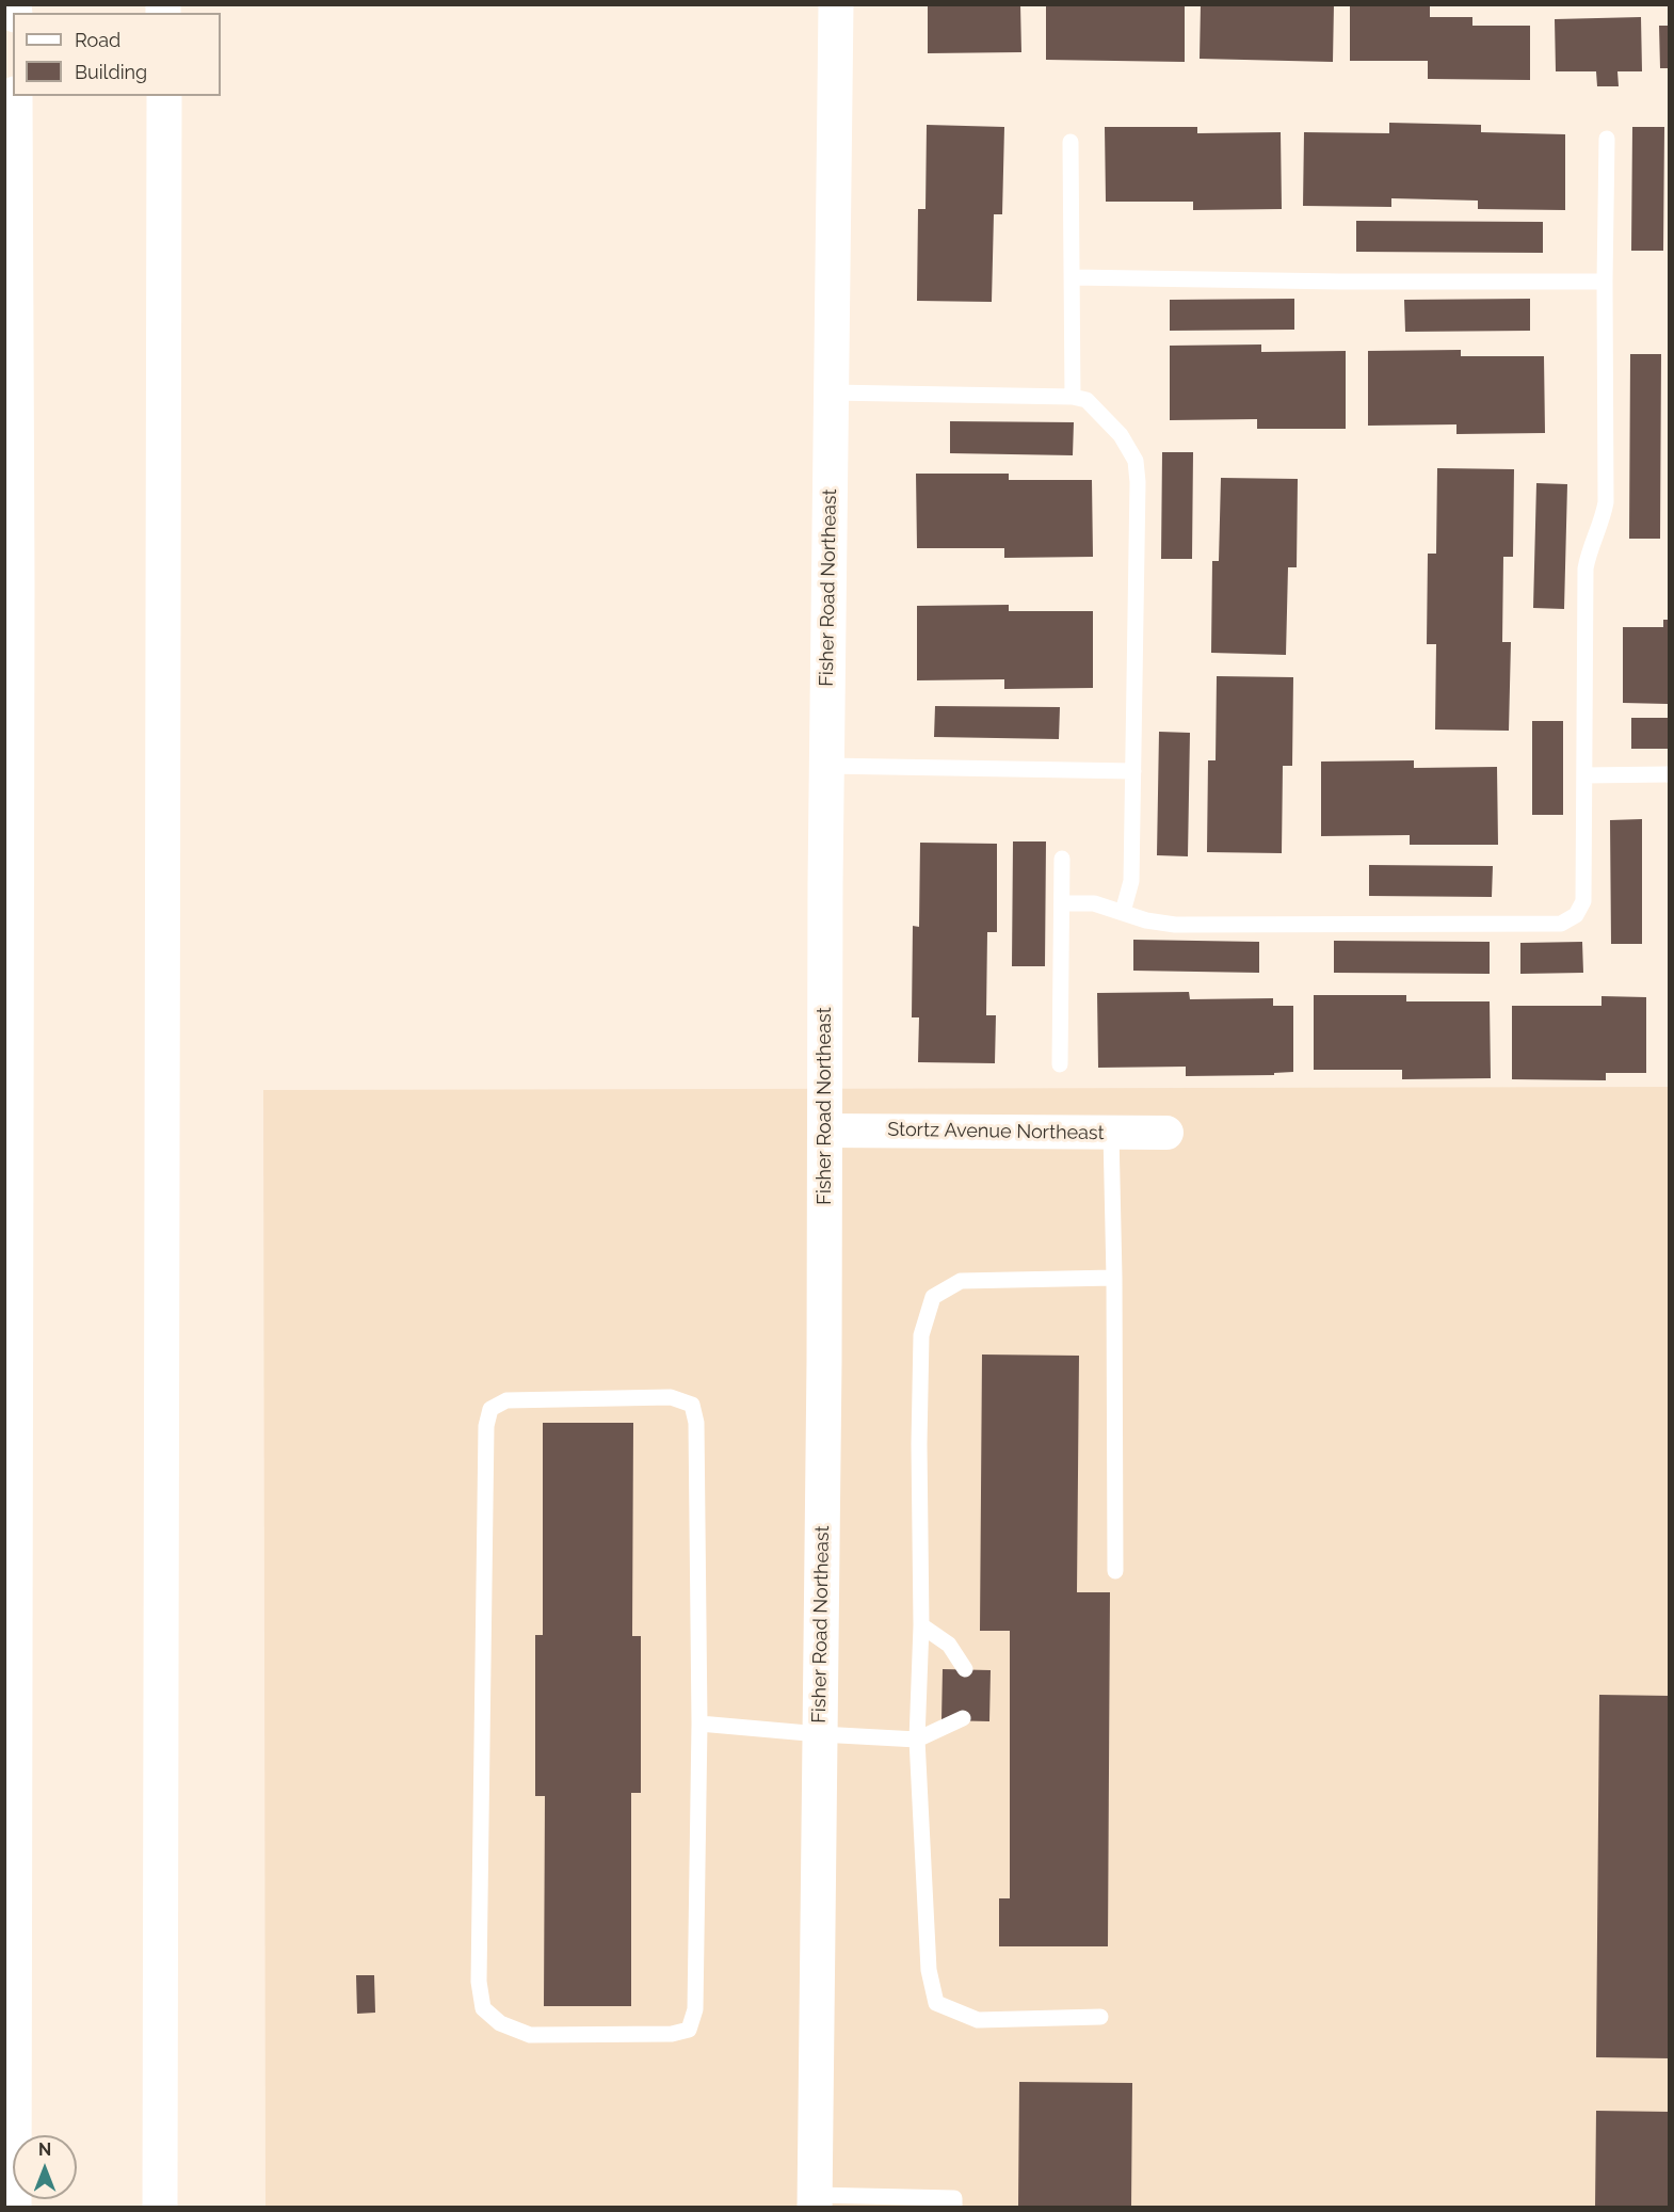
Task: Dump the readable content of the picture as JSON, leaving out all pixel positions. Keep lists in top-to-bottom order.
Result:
{
  "streets": {
    "main road": ["Fisher Road Northeast"],
    "street": ["Stortz Avenue Northeast"]
  },
  "crossings": [
    ["Fisher Road Northeast", "Stortz Avenue Northeast"]
  ],
  "legend": ["Road", "Building"],
  "north": "top"
}
